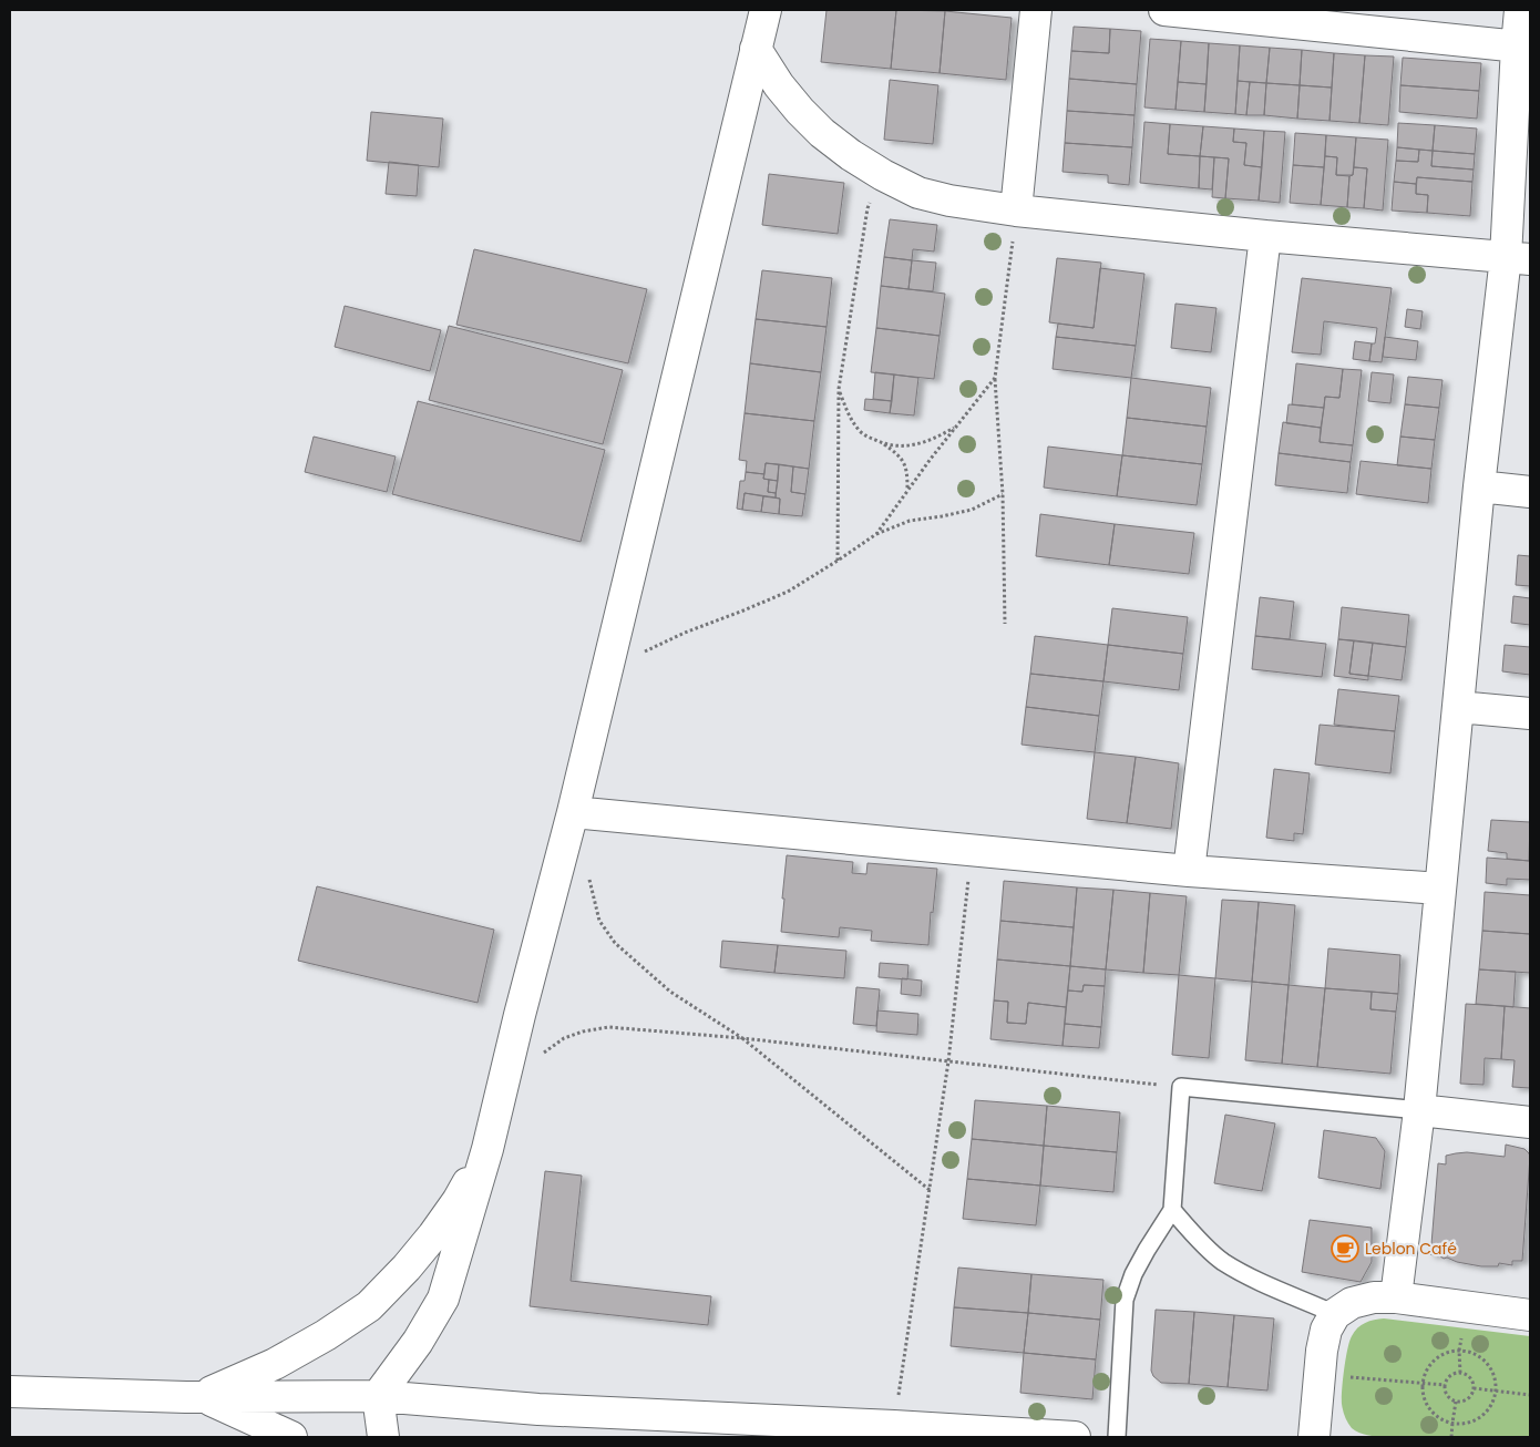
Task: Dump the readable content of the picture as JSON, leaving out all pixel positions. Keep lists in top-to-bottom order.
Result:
{
  "places": {
    "cafe": ["Leblon Café"]
  }
}
